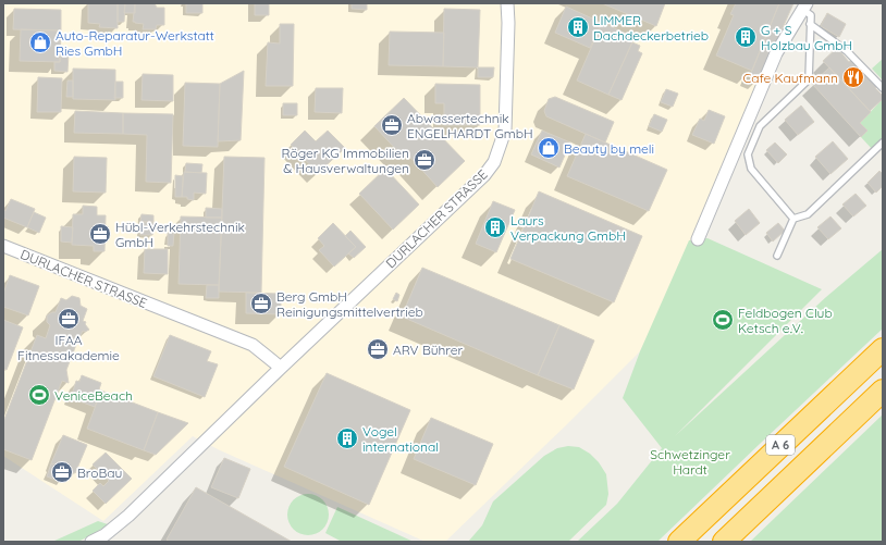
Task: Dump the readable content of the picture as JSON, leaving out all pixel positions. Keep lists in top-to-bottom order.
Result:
{
  "streets": {
    "highway": ["A 6"],
    "street": ["DURLACHER STRASSE"]
  },
  "parks": ["Schwetzinger Hardt"],
  "places": {
    "building": [
      "LIMMER Dachdeckerbetrieb",
      "G + S Holzbau GmbH",
      "Laurs Verpackung GmbH",
      "Vogel international"
    ],
    "shop": ["Auto-Reparatur-Werkstatt Ries GmbH", "Beauty by meli"],
    "restaurant": ["Cafe Kaufmann"],
    "office": [
      "Abwassertechnik ENGELHARDT GmbH",
      "Röger KG Immobilien & Hausverwaltungen",
      "Hübl-Verkehrstechnik GmbH",
      "Berg GmbH Reinigungsmittelvertrieb",
      "IFAA Fitnessakademie",
      "ARV Bührer",
      "BroBau"
    ],
    "sports": ["Feldbogen Club Ketsch e.V.", "VeniceBeach"]
  }
}
